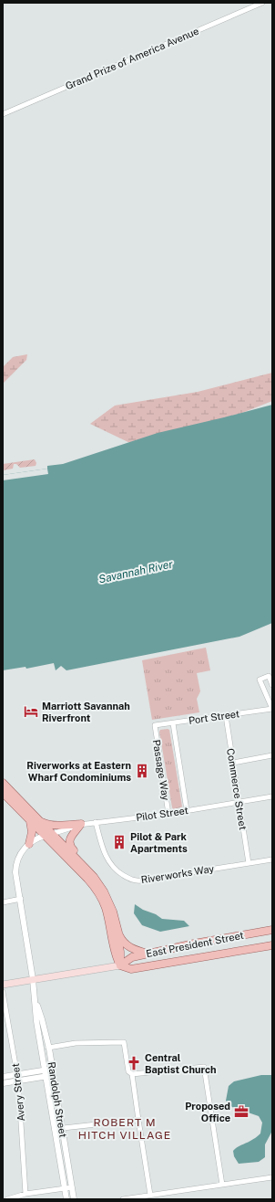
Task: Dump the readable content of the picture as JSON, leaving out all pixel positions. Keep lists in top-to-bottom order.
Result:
{
  "streets": {
    "main road": ["East President Street"],
    "street": [
      "Grand Prize of America Avenue",
      "Port Street",
      "Passage Way",
      "Commerce Street",
      "Pilot Street",
      "Riverworks Way",
      "Avery Street",
      "Randolph Street"
    ]
  },
  "crossings": [
    ["Port Street", "Passage Way"],
    ["Port Street", "Commerce Street"],
    ["Passage Way", "Pilot Street"],
    ["Commerce Street", "Pilot Street"],
    ["Commerce Street", "Riverworks Way"],
    ["Pilot Street", "Riverworks Way"],
    ["Pilot Street", "Randolph Street"],
    ["East President Street", "Randolph Street"]
  ],
  "districts": ["ROBERT M HITCH VILLAGE"],
  "water": ["Savannah River"],
  "places": {
    "hotel": ["Marriott Savannah Riverfront"],
    "building": ["Riverworks at Eastern Wharf Condominiums", "Pilot & Park Apartments"],
    "church": ["Central Baptist Church"],
    "office": ["Proposed Office"]
  }
}
